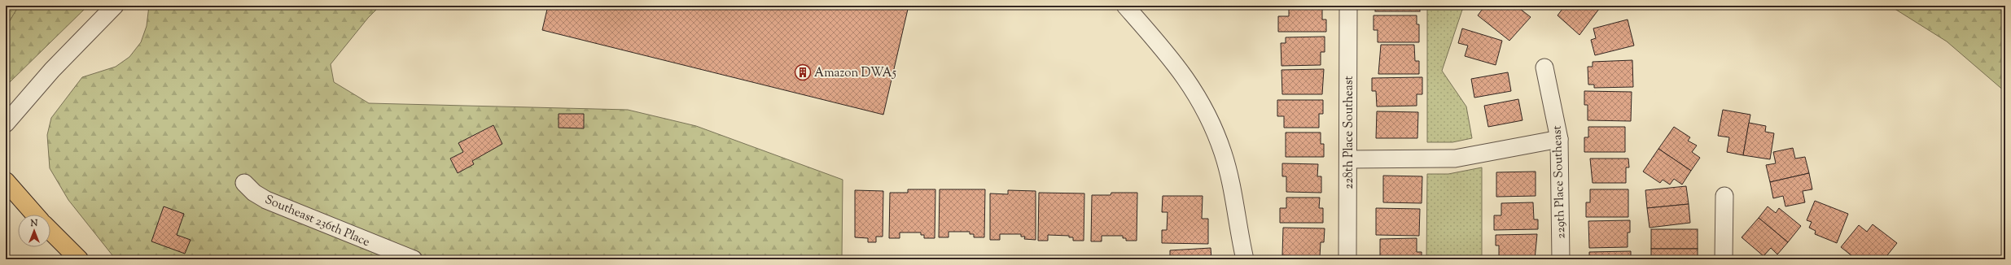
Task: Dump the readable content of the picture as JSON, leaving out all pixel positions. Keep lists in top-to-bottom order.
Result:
{
  "streets": {
    "street": ["228th Place Southeast", "229th Place Southeast", "Southeast 236th Place"]
  },
  "places": {
    "building": ["Amazon DWA5"]
  },
  "north": "top"
}
